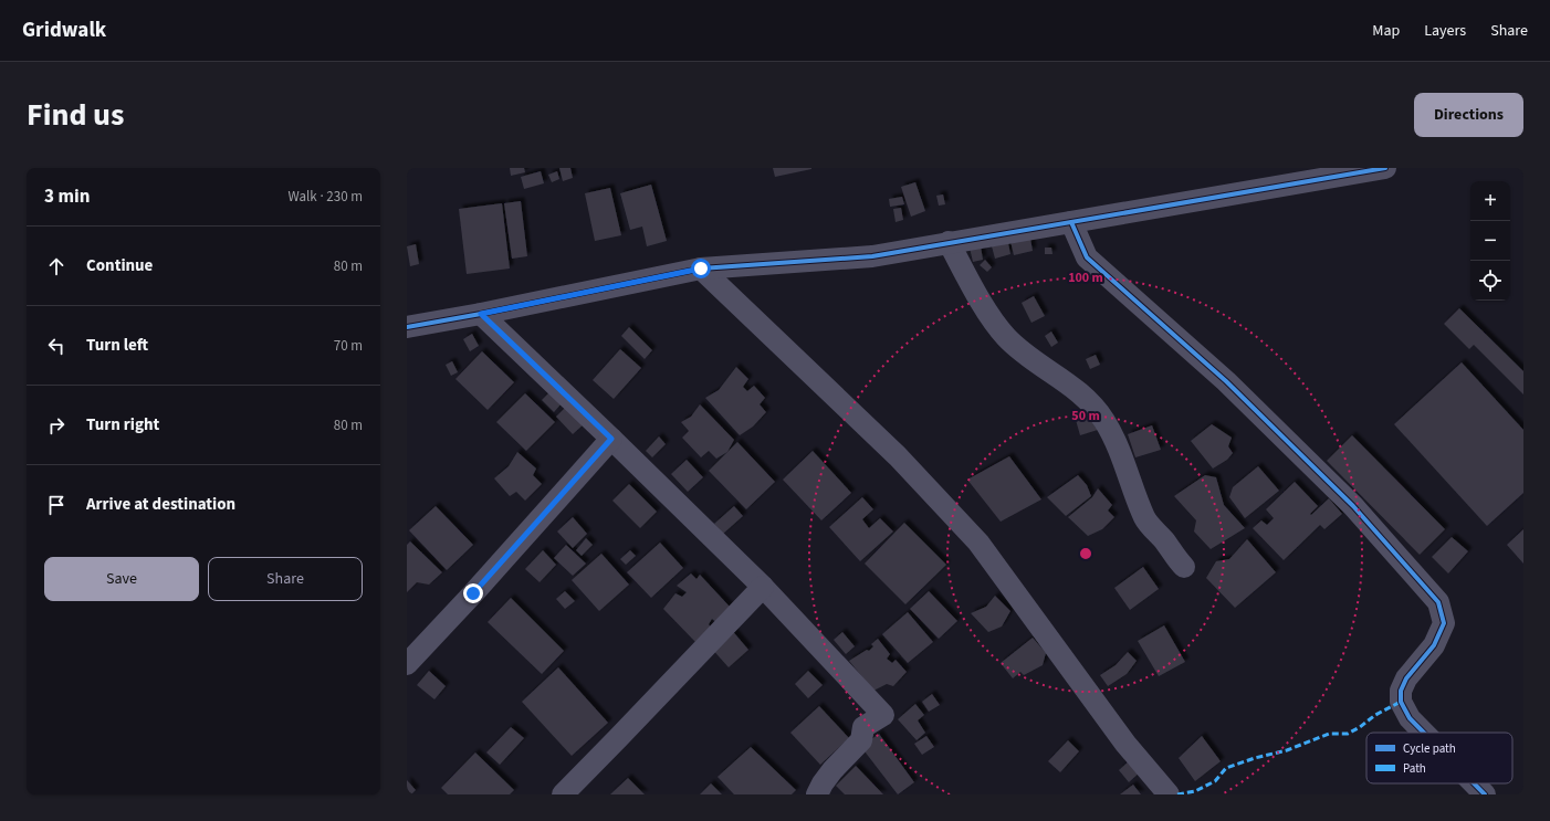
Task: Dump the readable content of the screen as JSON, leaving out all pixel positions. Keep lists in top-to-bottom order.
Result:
{
  "legend": ["Cycle path", "Path"],
  "page": {
    "header": "Gridwalk",
    "nav": ["Map", "Layers", "Share"],
    "title": "Find us",
    "buttons": [
      "Directions",
      ["Save", "Share"]
    ],
    "heading": ["3 min", "Walk · 230 m"],
    "map_buttons": ["+", "−"],
    "list": [
      ["Continue", "80 m"],
      ["Turn left", "70 m"],
      ["Turn right", "80 m"],
      "Arrive at destination"
    ]
  },
  "rings": ["100 m", "50 m"]
}
